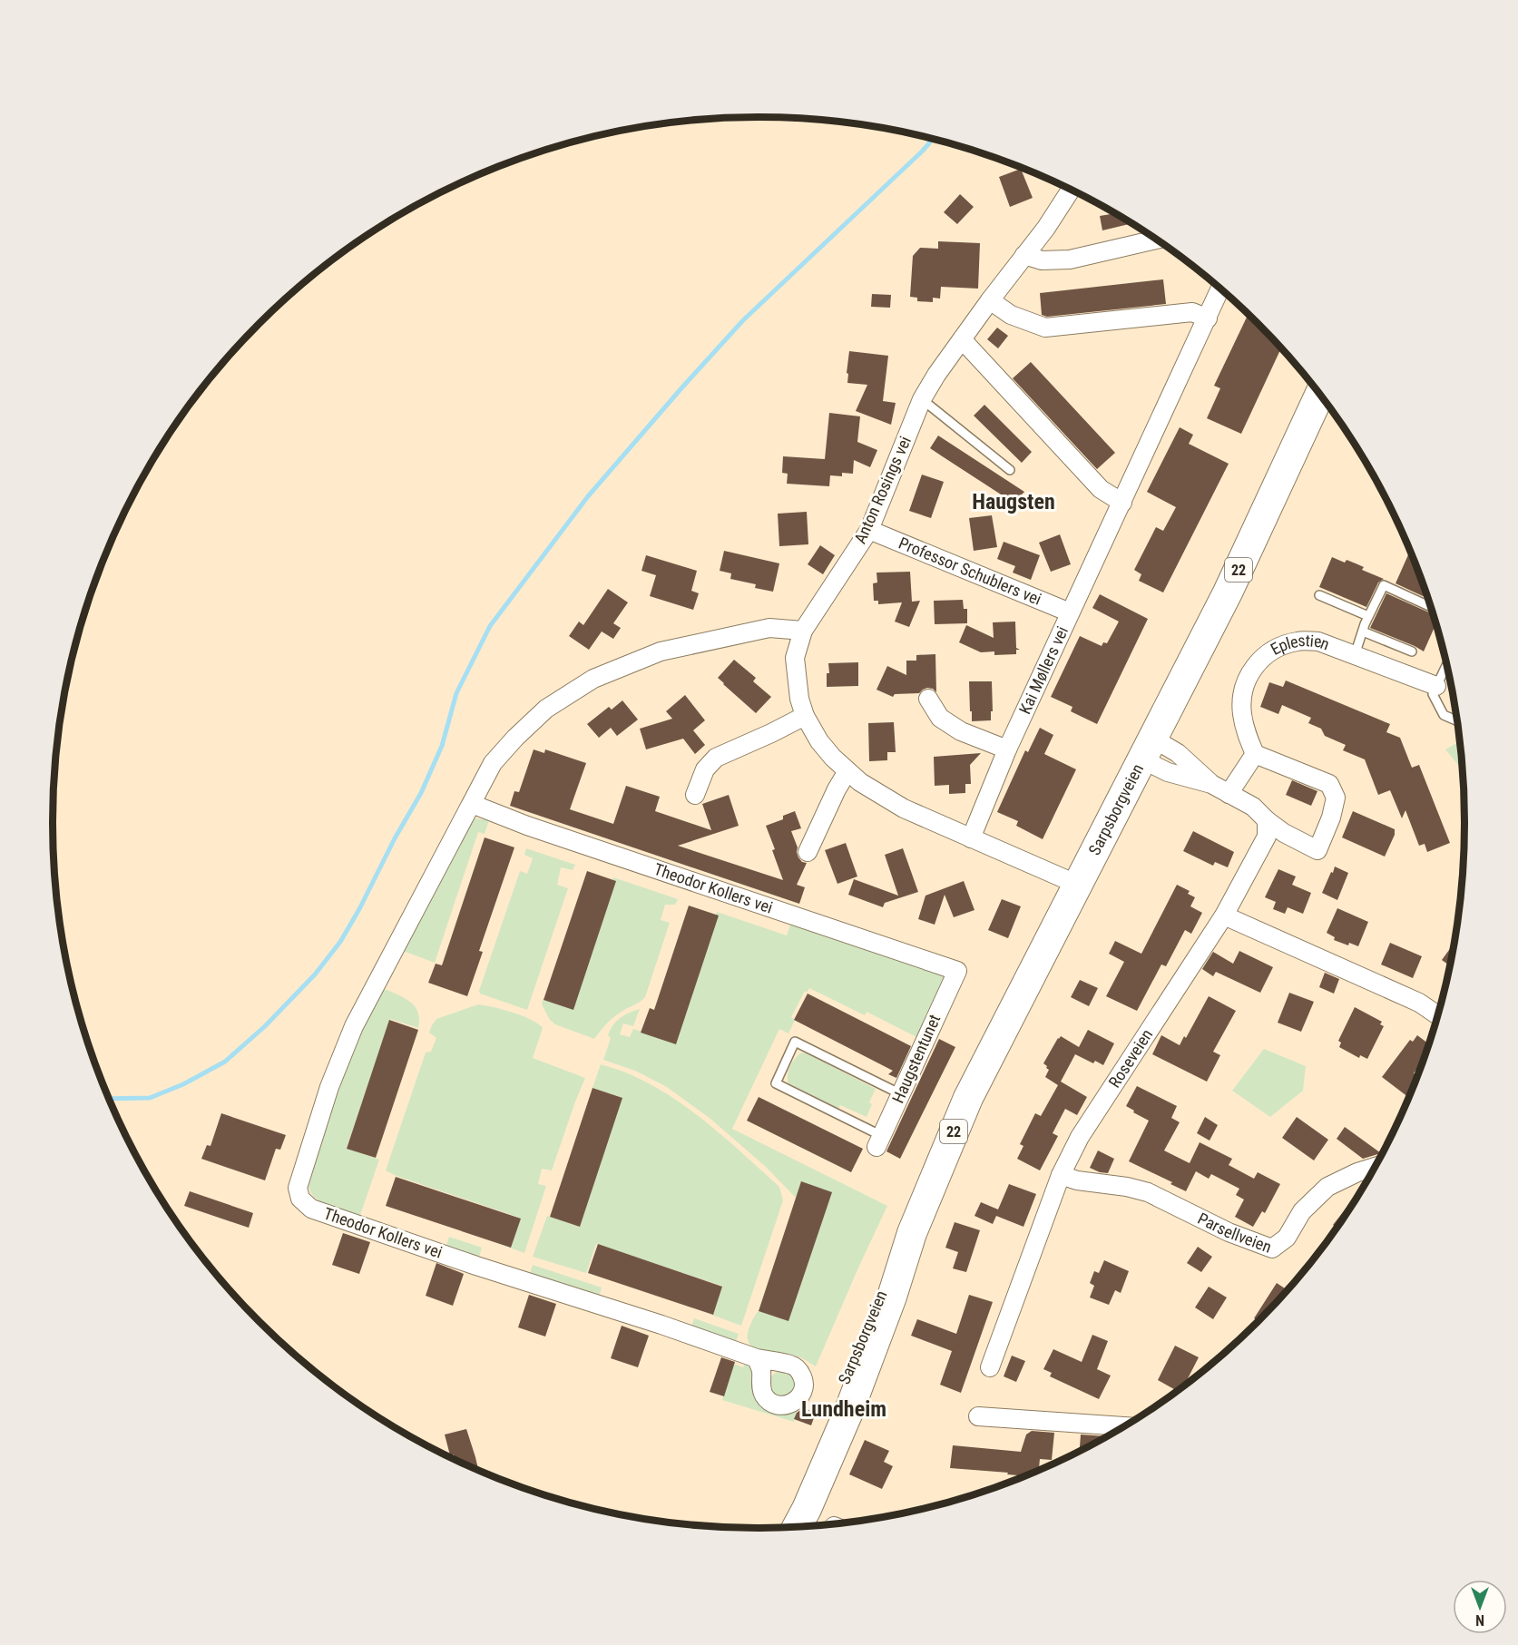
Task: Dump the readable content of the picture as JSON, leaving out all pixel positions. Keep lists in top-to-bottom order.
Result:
{
  "streets": {
    "highway": ["22", "Sarpsborgveien"],
    "street": [
      "Anton Rosings vei",
      "Professor Schublers vei",
      "Eplestien",
      "Kai Møllers vei",
      "Theodor Kollers vei",
      "Roseveien",
      "Haugstentunet",
      "Parsellveien"
    ]
  },
  "crossings": [
    ["Anton Rosings vei", "Professor Schublers vei"],
    ["Anton Rosings vei", "Kai Møllers vei"],
    ["Anton Rosings vei", "Sarpsborgveien"],
    ["Anton Rosings vei", "Theodor Kollers vei"],
    ["Professor Schublers vei", "Kai Møllers vei"],
    ["Theodor Kollers vei", "Haugstentunet"],
    ["Roseveien", "Parsellveien"]
  ],
  "districts": ["Haugsten", "Lundheim"],
  "north": "bottom"
}
